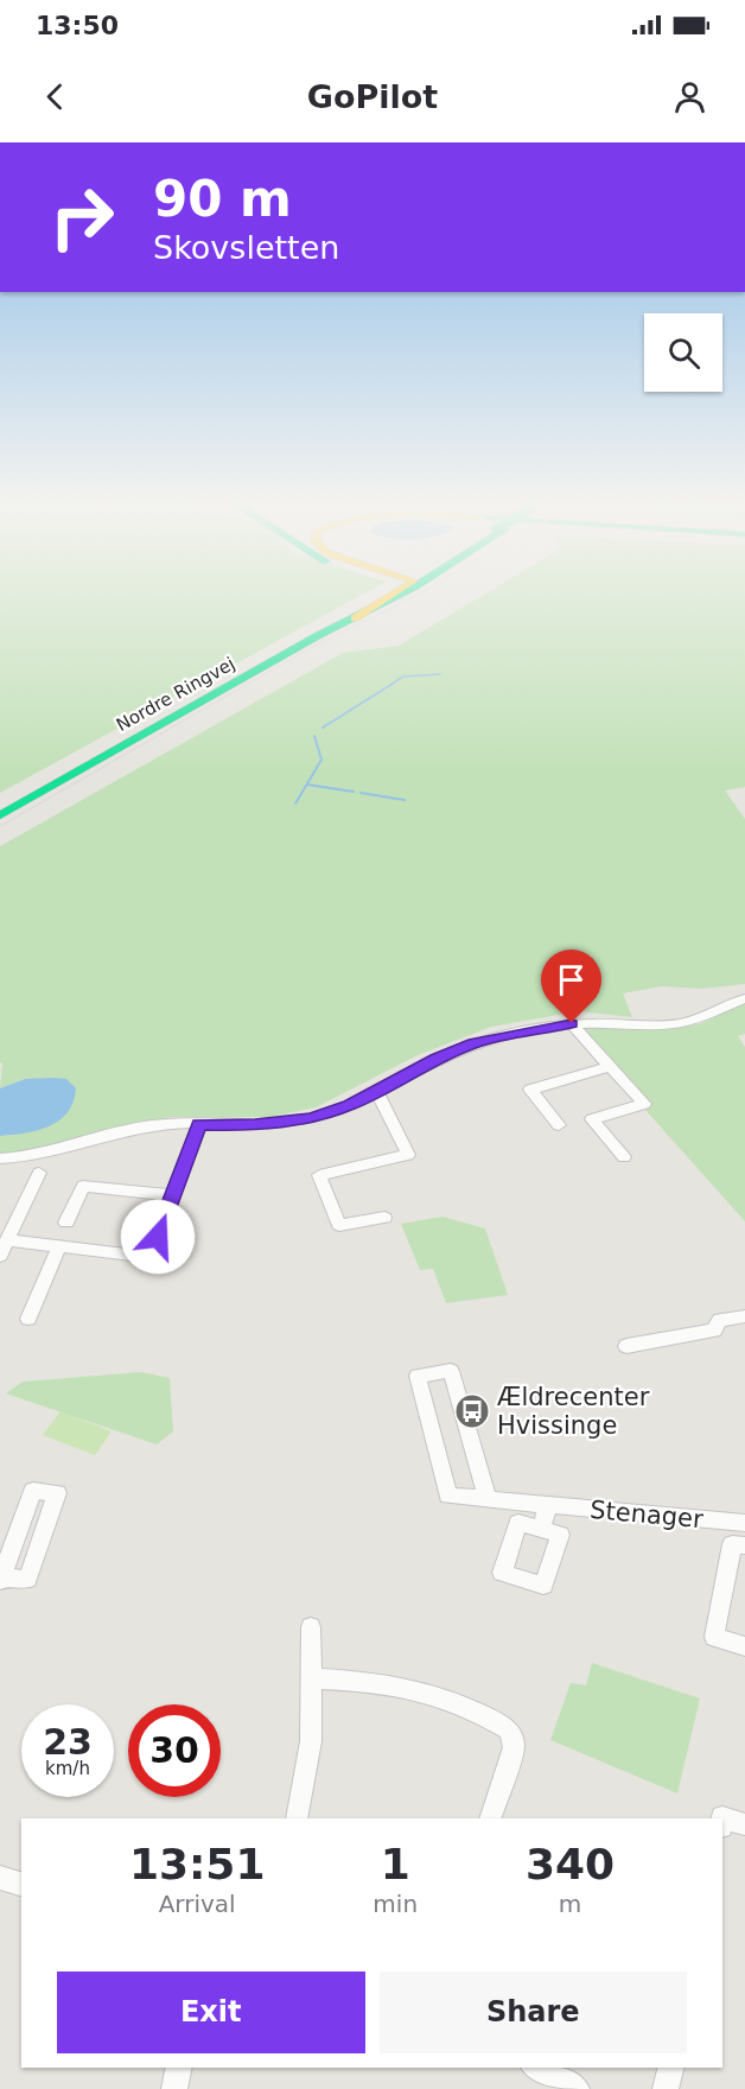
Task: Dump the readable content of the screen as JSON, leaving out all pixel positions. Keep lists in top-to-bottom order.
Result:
{
  "streets": {
    "main road": ["Nordre Ringvej"],
    "street": ["Stenager"]
  },
  "places": {
    "bus stop": ["Ældrecenter Hvissinge"]
  },
  "page": {
    "status": "13:50",
    "header": "GoPilot",
    "turn": ["90 m", "Skovsletten"],
    "speed": "23 km/h",
    "limit": "30",
    "eta": [
      "13:51",
      "Arrival",
      "1",
      "min",
      "340",
      "m"
    ],
    "buttons": ["Exit", "Share"]
  }
}
